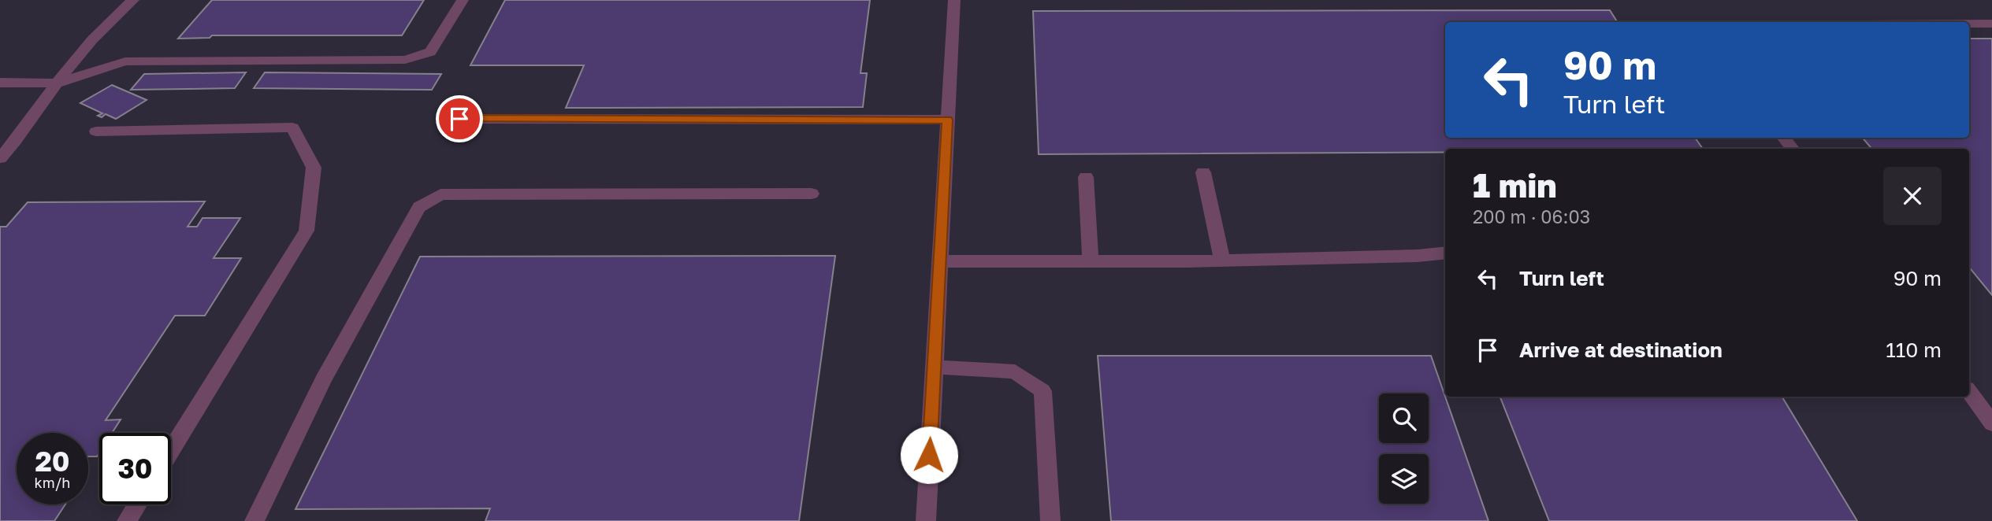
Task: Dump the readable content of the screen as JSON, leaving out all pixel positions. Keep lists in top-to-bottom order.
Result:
{
  "page": {
    "turn": ["90 m", "Turn left"],
    "heading": ["1 min", "200 m · 06:03"],
    "list": [
      {
        "name": "Turn left",
        "value": "90 m"
      },
      {
        "name": "Arrive at destination",
        "value": "110 m"
      }
    ],
    "speed": "20 km/h",
    "limit": "30"
  }
}
